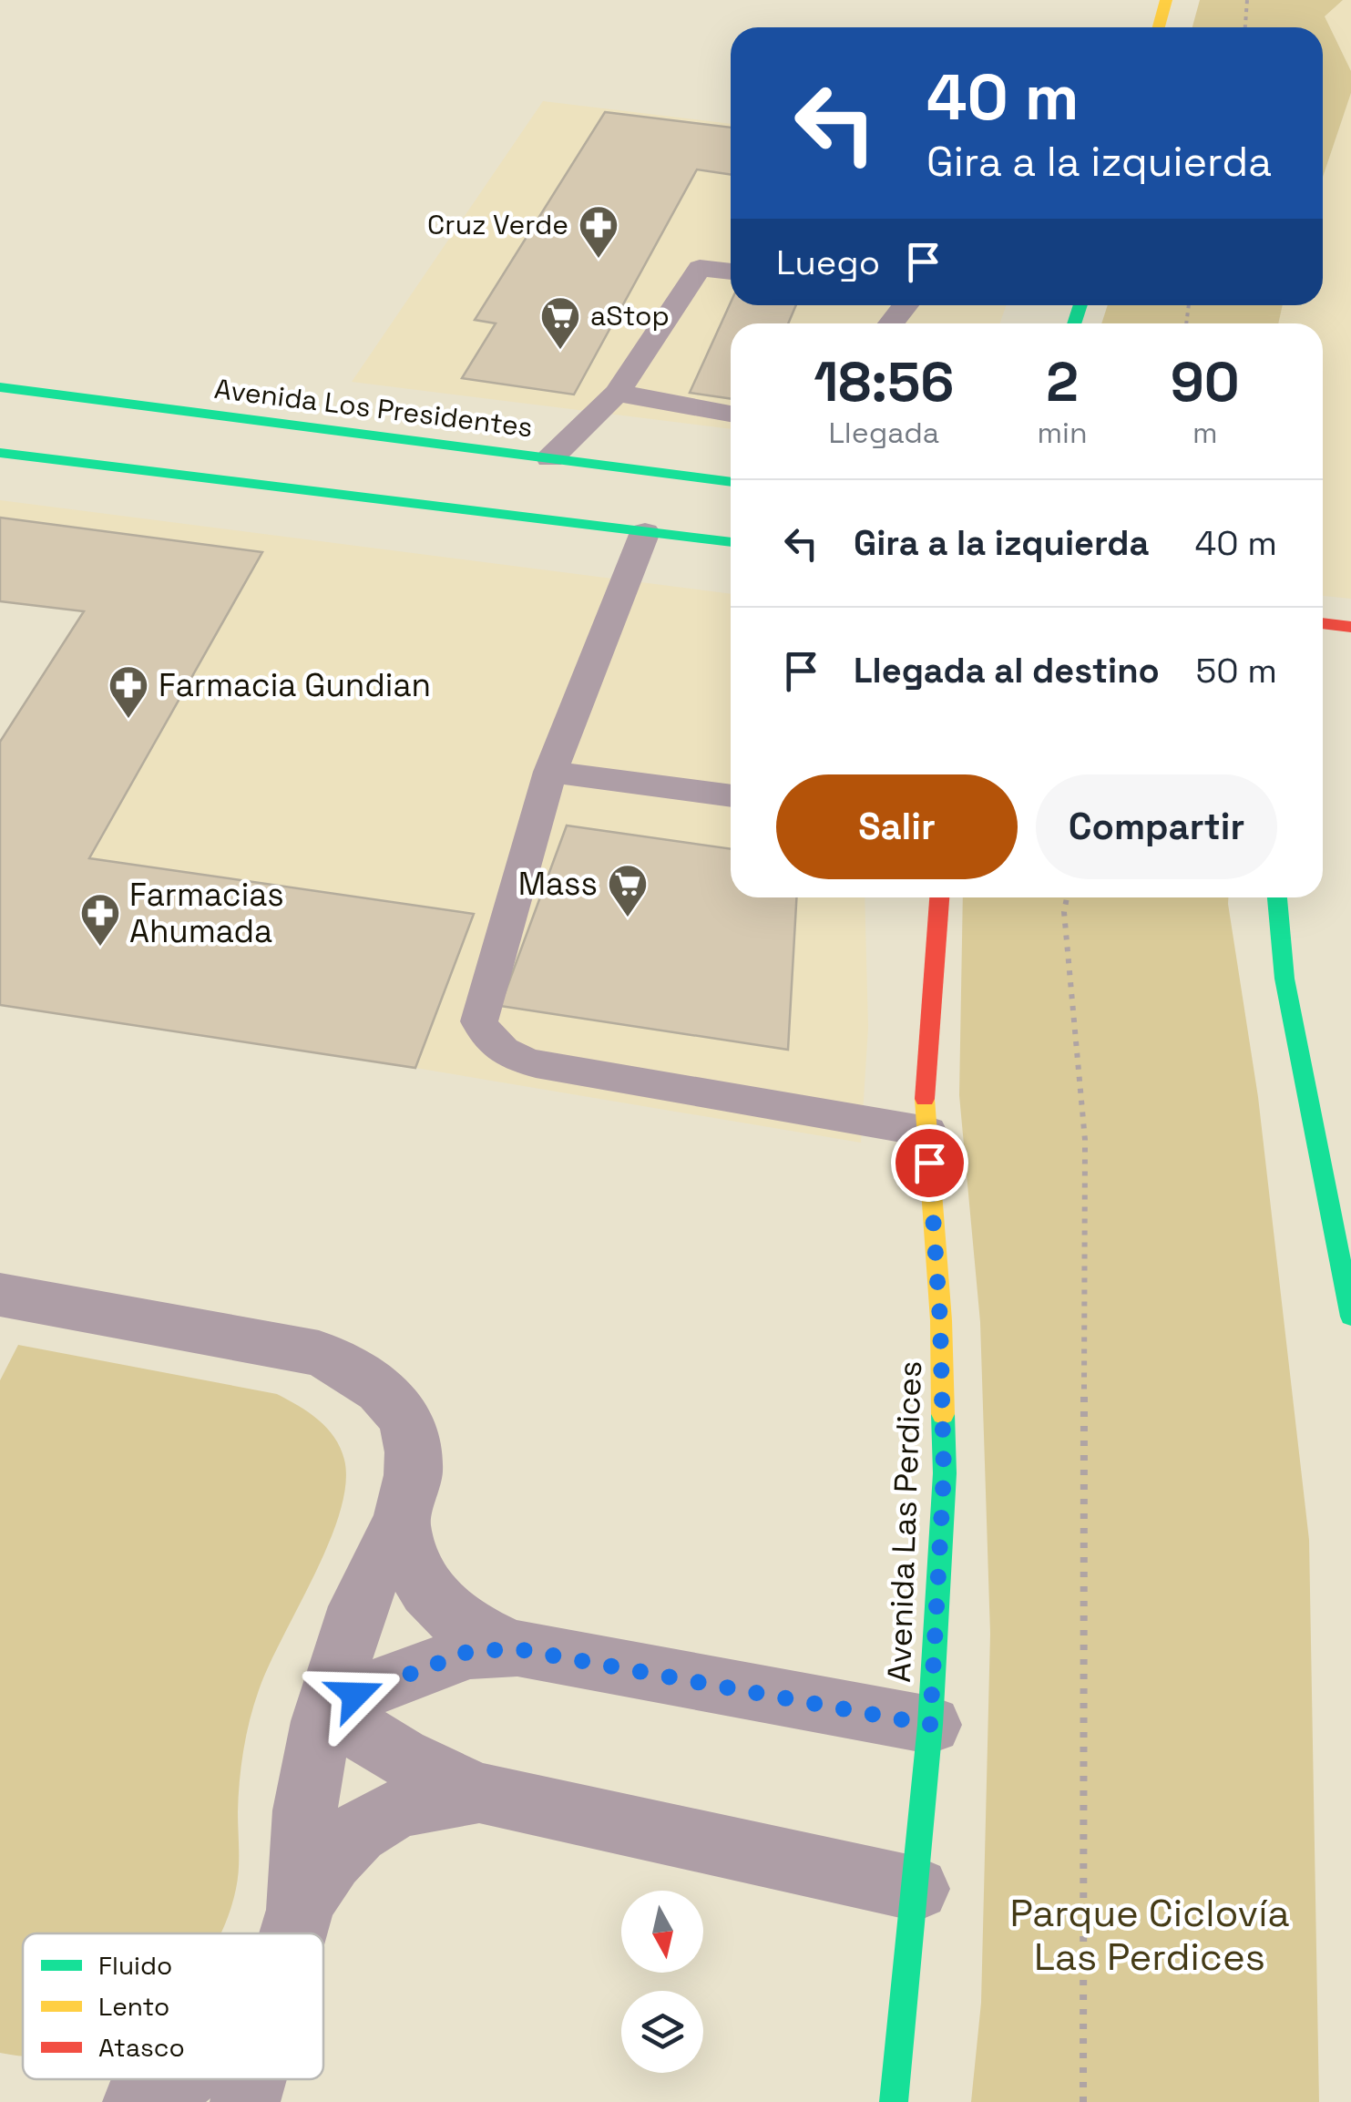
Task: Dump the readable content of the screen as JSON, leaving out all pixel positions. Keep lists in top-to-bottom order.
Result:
{
  "streets": {
    "street": ["Avenida Los Presidentes", "Avenida Las Perdices"]
  },
  "parks": ["Parque Ciclovía Las Perdices"],
  "places": {
    "pharmacy": ["Cruz Verde", "Farmacia Gundian", "Farmacias Ahumada"],
    "supermarket": ["aStop", "Mass"]
  },
  "legend": ["Fluido", "Lento", "Atasco"],
  "north": "bottom",
  "page": {
    "turn": ["40 m", "Gira a la izquierda"],
    "then": "Luego",
    "eta": [
      "18:56",
      "Llegada",
      "2",
      "min",
      "90",
      "m"
    ],
    "list": [
      {
        "name": "Gira a la izquierda",
        "value": "40 m"
      },
      {
        "name": "Llegada al destino",
        "value": "50 m"
      }
    ],
    "buttons": ["Salir", "Compartir"]
  }
}
